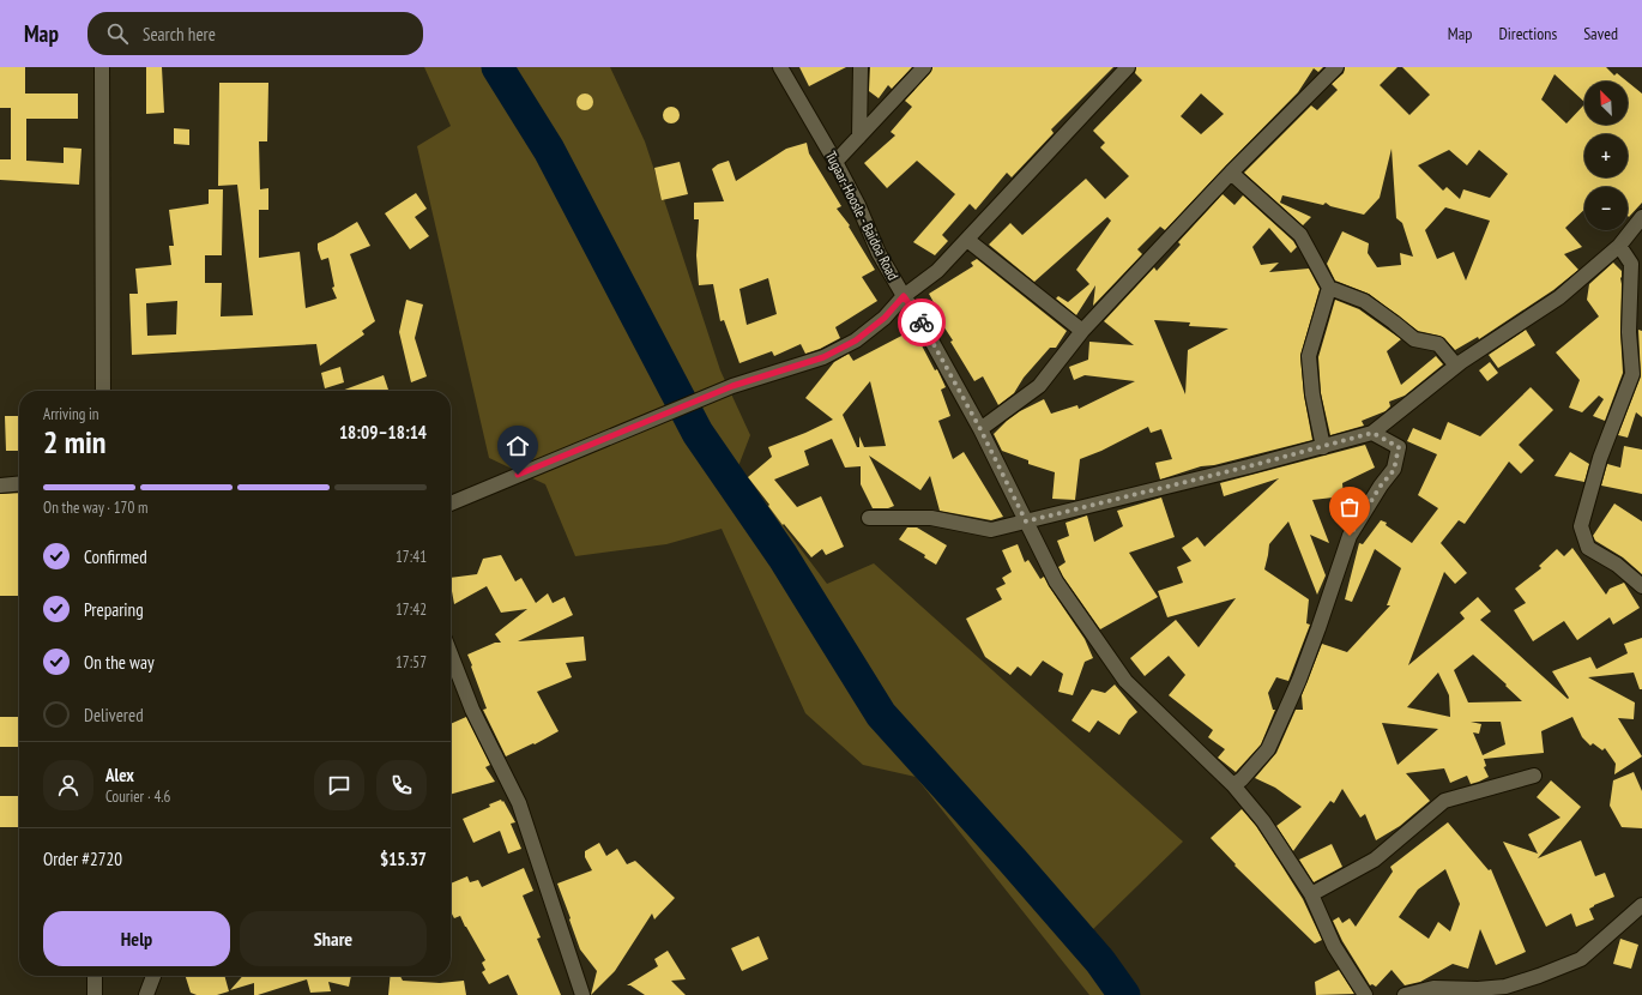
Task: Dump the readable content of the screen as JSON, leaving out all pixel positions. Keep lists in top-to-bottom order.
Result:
{
  "streets": {
    "street": ["Tugaar-Hoosle - Baidoa Road"]
  },
  "north": "top left",
  "page": {
    "header": "Map",
    "search": "Search here",
    "nav": ["Map", "Directions", "Saved"],
    "map_buttons": ["+", "−"],
    "heading": ["2 min", "Arriving in", "18:09–18:14"],
    "panel": [
      "Alex",
      "Courier · 4.6",
      "Order #2720",
      "$15.37"
    ],
    "bar": "On the way · 170 m",
    "list": [
      ["Confirmed", "17:41"],
      ["Preparing", "17:42"],
      ["On the way", "17:57"],
      "Delivered"
    ],
    "buttons": ["Help", "Share"]
  }
}
